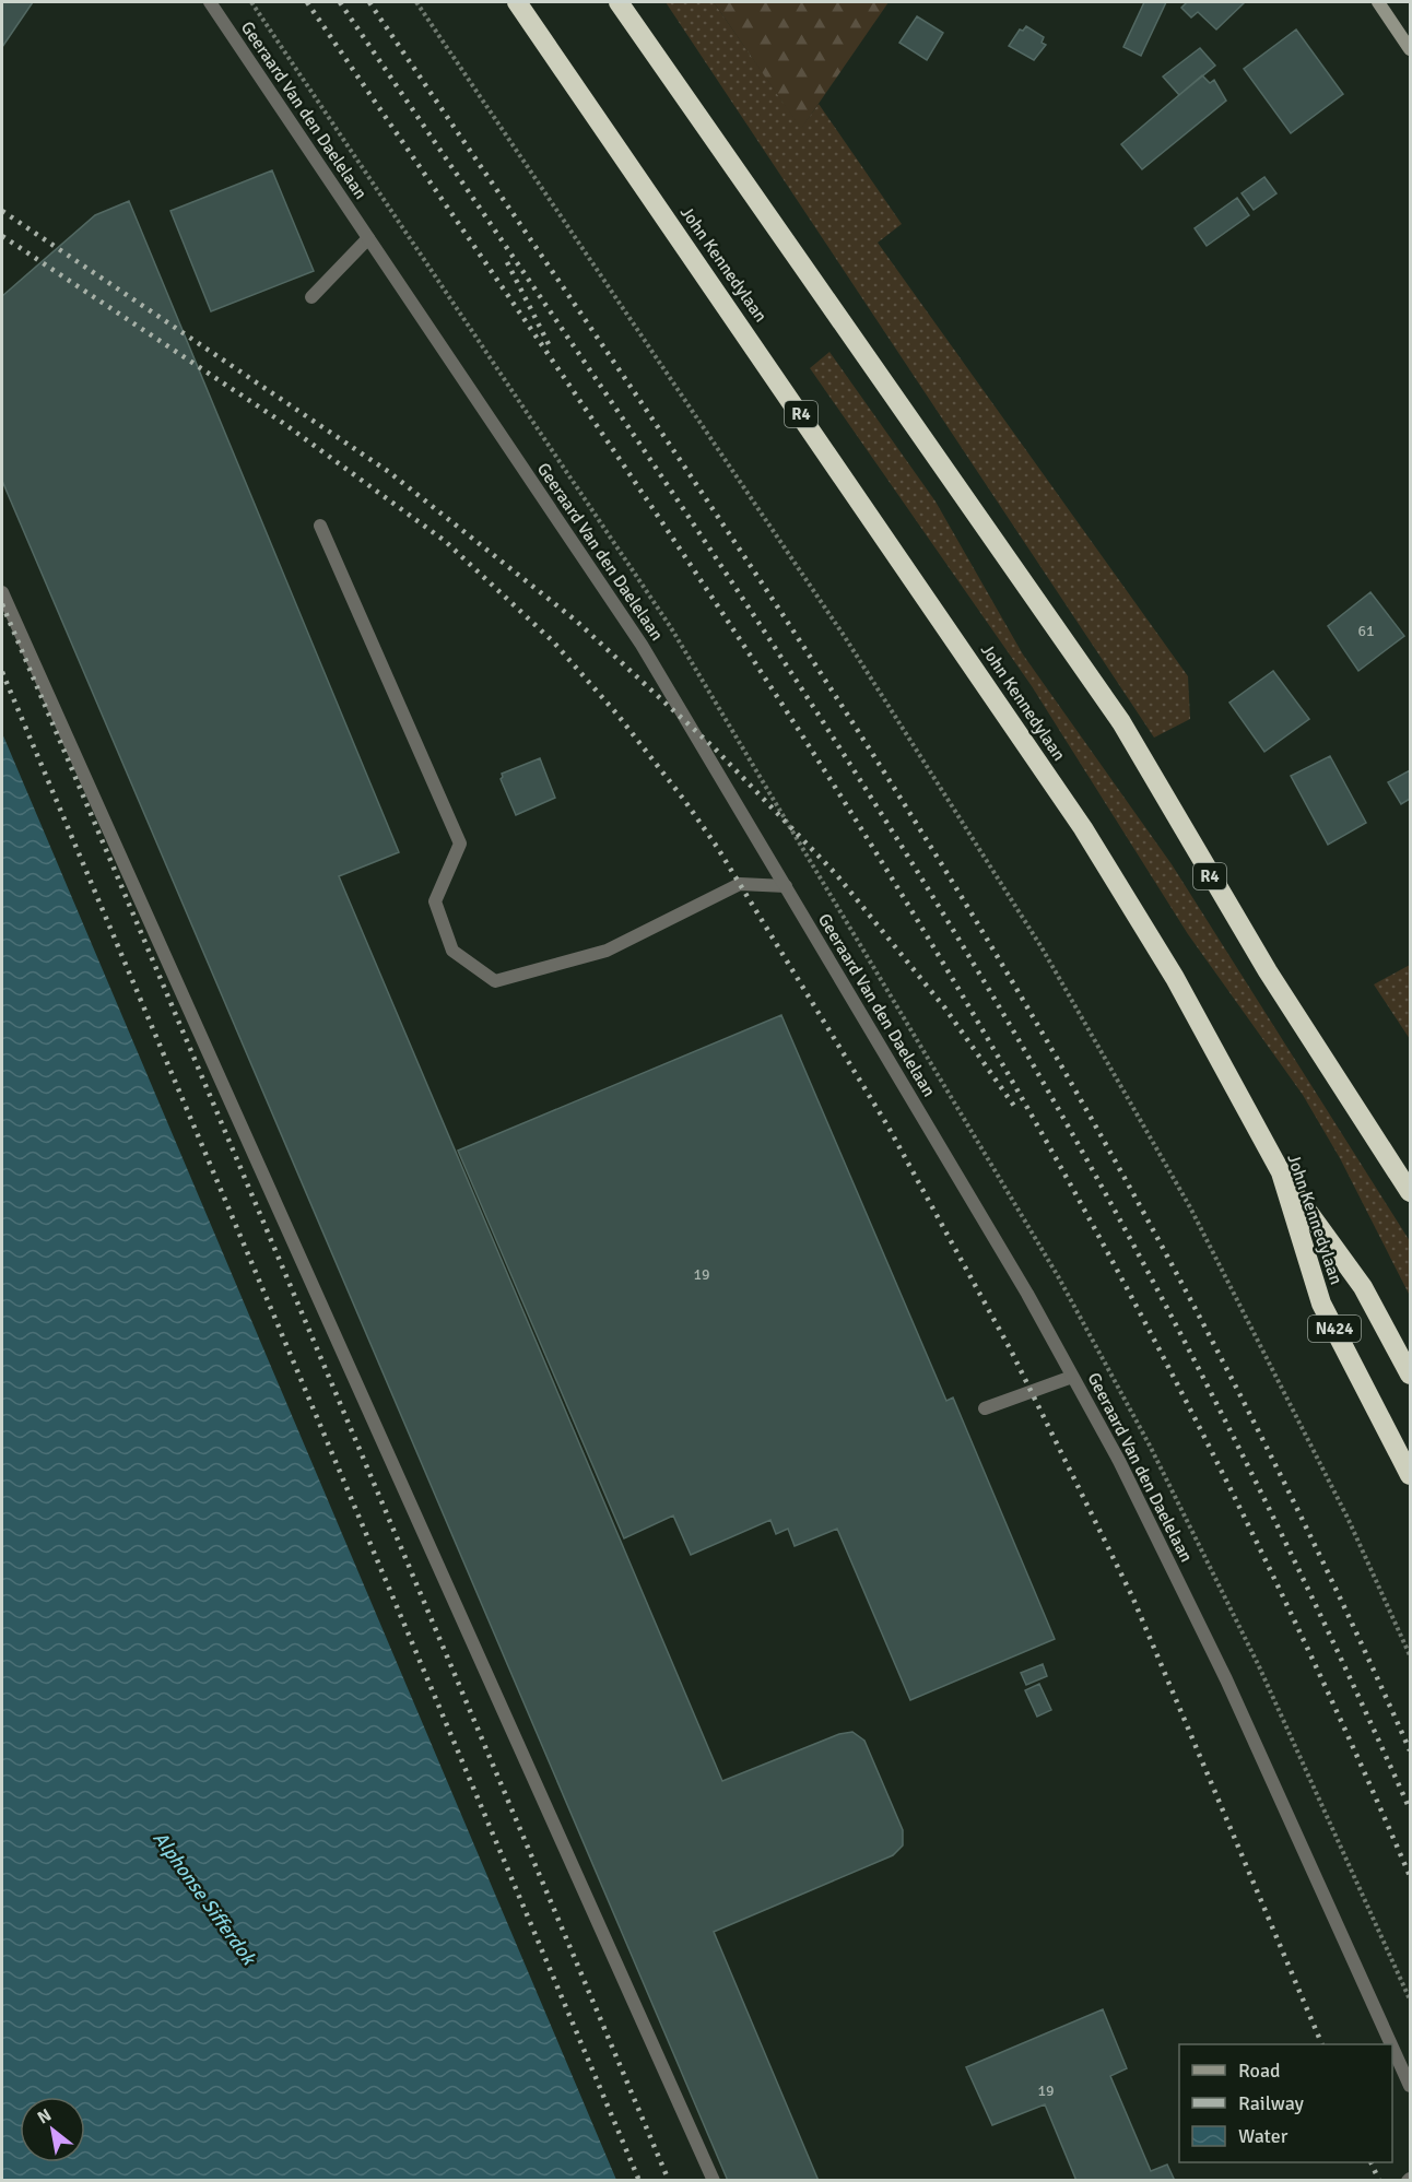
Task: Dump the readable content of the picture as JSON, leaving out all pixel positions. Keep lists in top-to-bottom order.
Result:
{
  "streets": {
    "highway": ["John Kennedylaan", "R4", "N424"],
    "street": ["Geeraard Van den Daelelaan"]
  },
  "crossings": [
    ["John Kennedylaan", "R4"]
  ],
  "water": ["Alphonse Sifferdok"],
  "house_numbers": ["61", "19", "19"],
  "legend": ["Road", "Railway", "Water"],
  "north": "top left"
}
